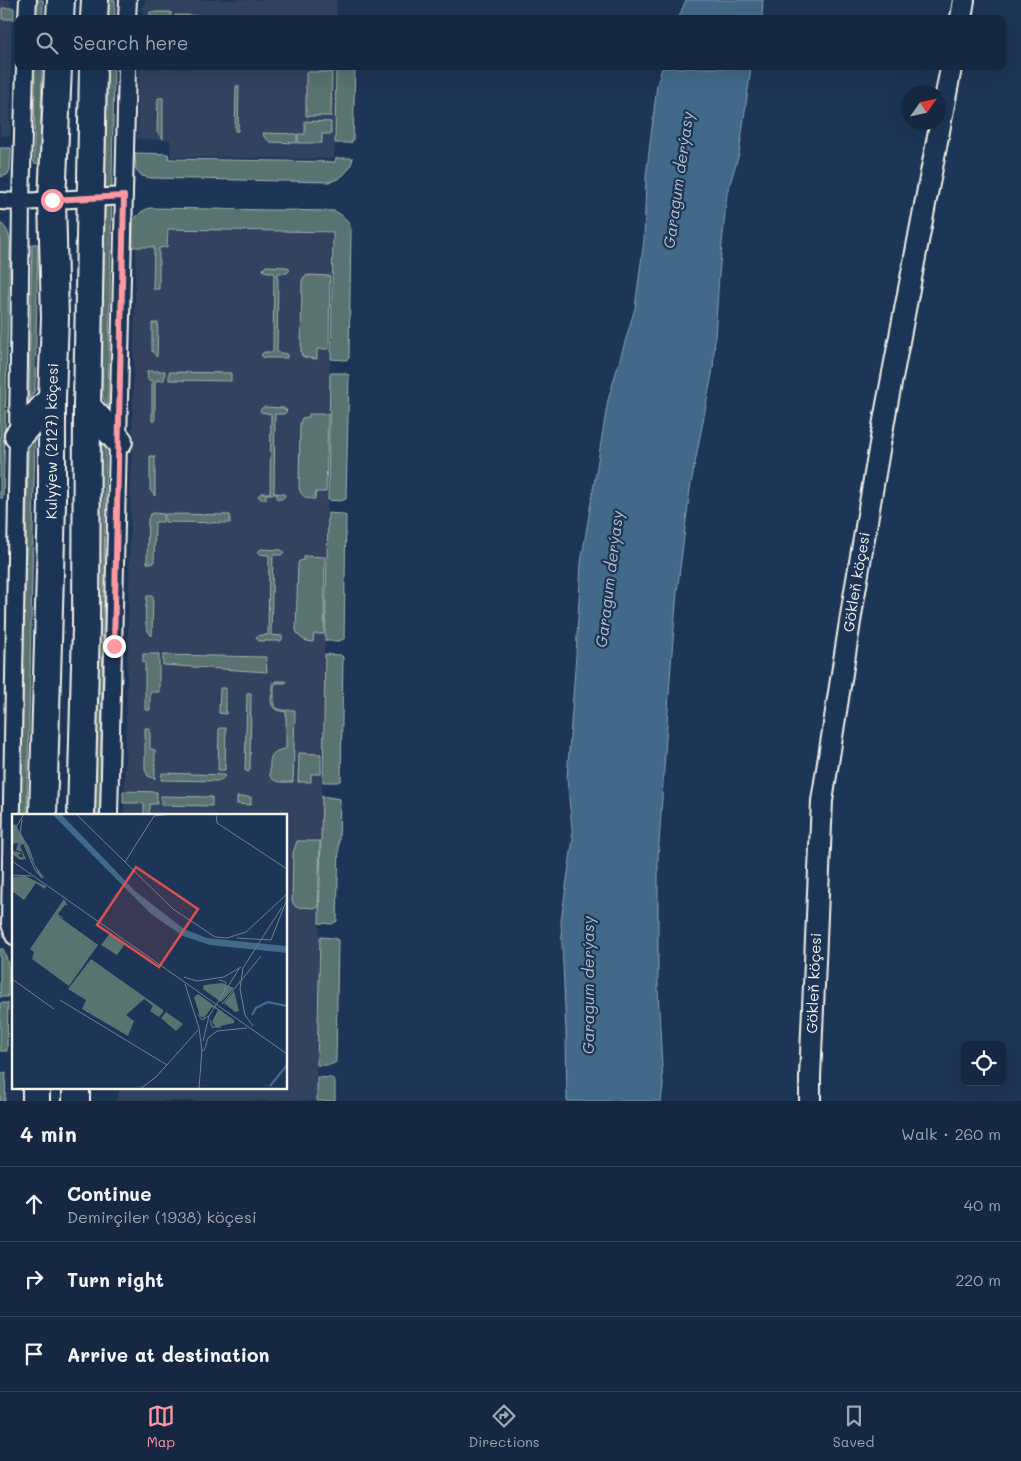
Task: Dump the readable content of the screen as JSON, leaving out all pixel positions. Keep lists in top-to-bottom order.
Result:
{
  "streets": {
    "highway": ["Kulyýew (2127) köçesi"],
    "street": ["Gökleň köçesi"]
  },
  "water": ["Garagum derýasy"],
  "north": "top right",
  "page": {
    "search": "Search here",
    "heading": ["4 min", "Walk · 260 m"],
    "list": [
      ["Continue", "Demirçiler (1938) köçesi", "40 m"],
      ["Turn right", "220 m"],
      "Arrive at destination"
    ],
    "nav": ["Map", "Directions", "Saved"]
  }
}
